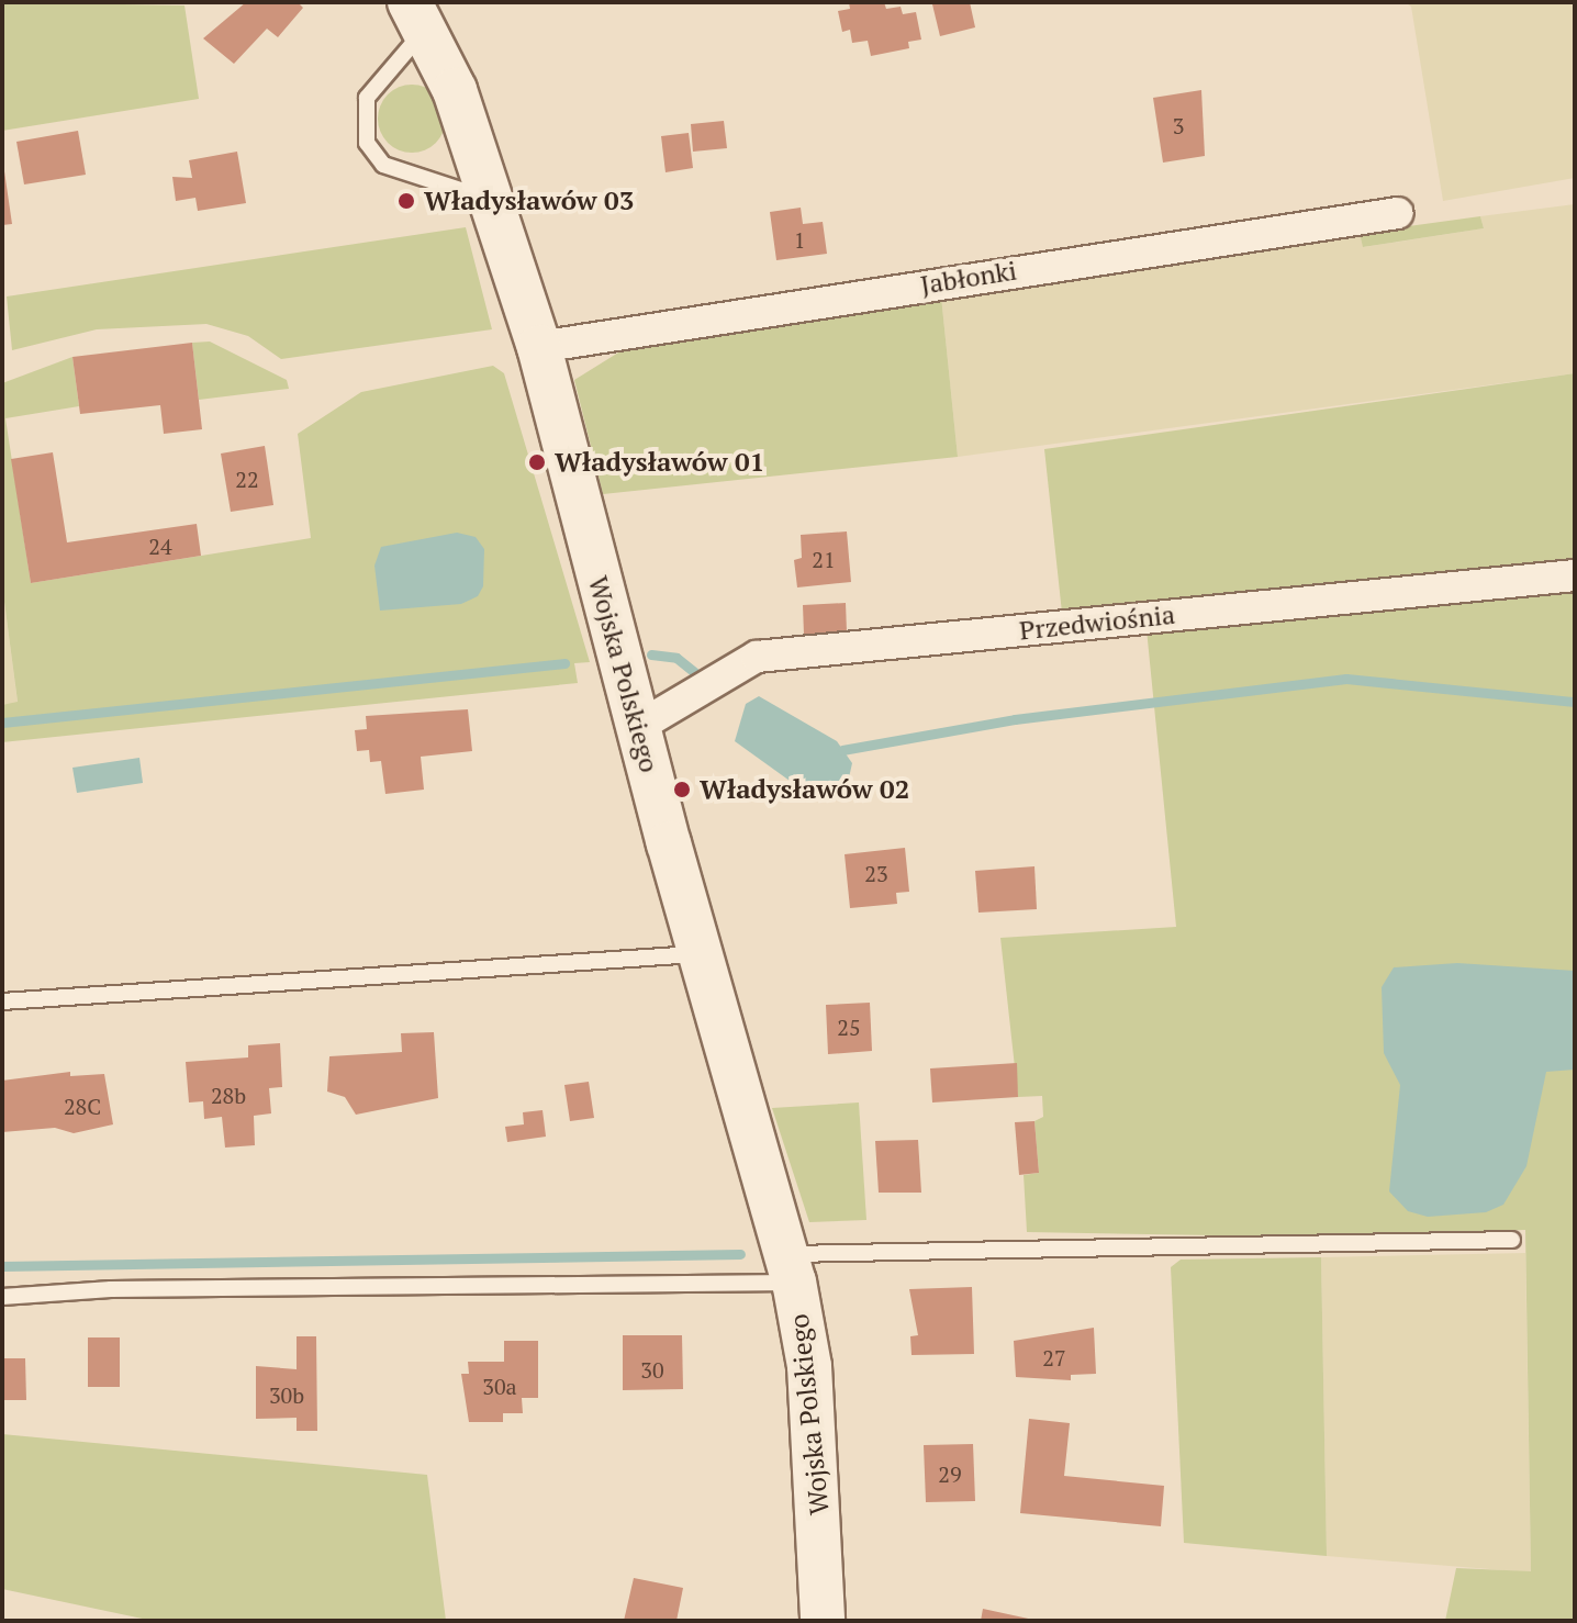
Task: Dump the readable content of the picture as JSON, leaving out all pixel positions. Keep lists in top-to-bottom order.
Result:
{
  "streets": {
    "street": ["Jabłonki", "Przedwiośnia", "Wojska Polskiego"]
  },
  "crossings": [
    ["Jabłonki", "Wojska Polskiego"],
    ["Przedwiośnia", "Wojska Polskiego"]
  ],
  "places": ["Władysławów 03", "Władysławów 01", "Władysławów 02"],
  "house_numbers": [
    "3",
    "1",
    "22",
    "24",
    "21",
    "23",
    "25",
    "28b",
    "28C",
    "27",
    "30",
    "30a",
    "30b",
    "29"
  ]
}
